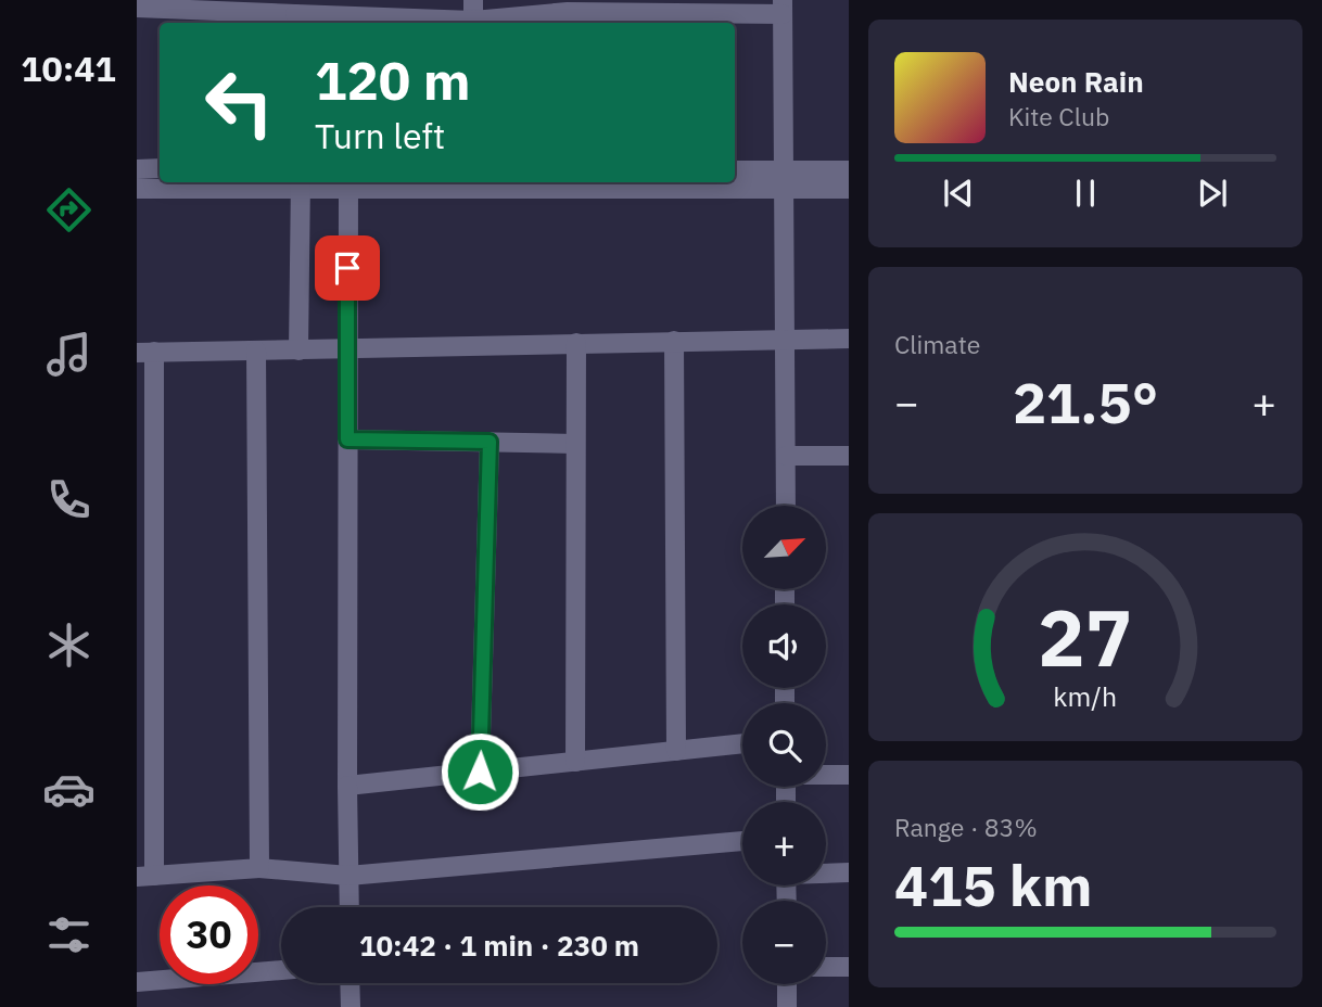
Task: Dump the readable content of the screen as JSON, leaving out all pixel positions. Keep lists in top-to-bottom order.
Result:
{
  "north": "top right",
  "page": {
    "tabs": "10:41",
    "turn": ["120 m", "Turn left"],
    "song": ["Neon Rain", "Kite Club"],
    "tile": [
      "Climate",
      ["Range · 83%", "415 km"]
    ],
    "heat": ["−", "21.5°", "+"],
    "map_buttons": ["+", "−"],
    "limit": "30",
    "trip": "10:42 · 1 min · 230 m",
    "gauge": ["27", "km/h"]
  }
}
